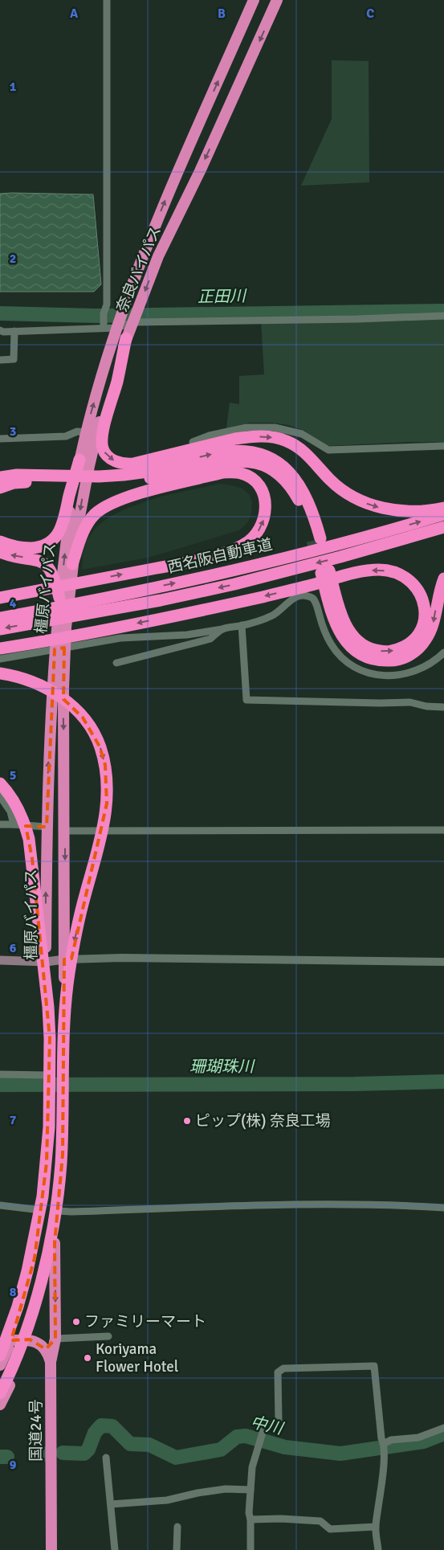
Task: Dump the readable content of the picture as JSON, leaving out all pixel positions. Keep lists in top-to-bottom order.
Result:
{
  "streets": {
    "highway": [
      "奈良バイパス",
      "西名阪自動車道",
      "橿原バイパス",
      "国道24号"
    ]
  },
  "crossings": [
    ["奈良バイパス", "橿原バイパス"]
  ],
  "water": ["正田川", "珊瑚珠川", "中川"],
  "places": ["ピップ(株) 奈良工場", "ファミリーマート", "Koriyama Flower Hotel"],
  "grid": {
    "columns": ["A", "B", "C"],
    "rows": [
      "1",
      "2",
      "3",
      "4",
      "5",
      "6",
      "7",
      "8",
      "9"
    ]
  }
}
